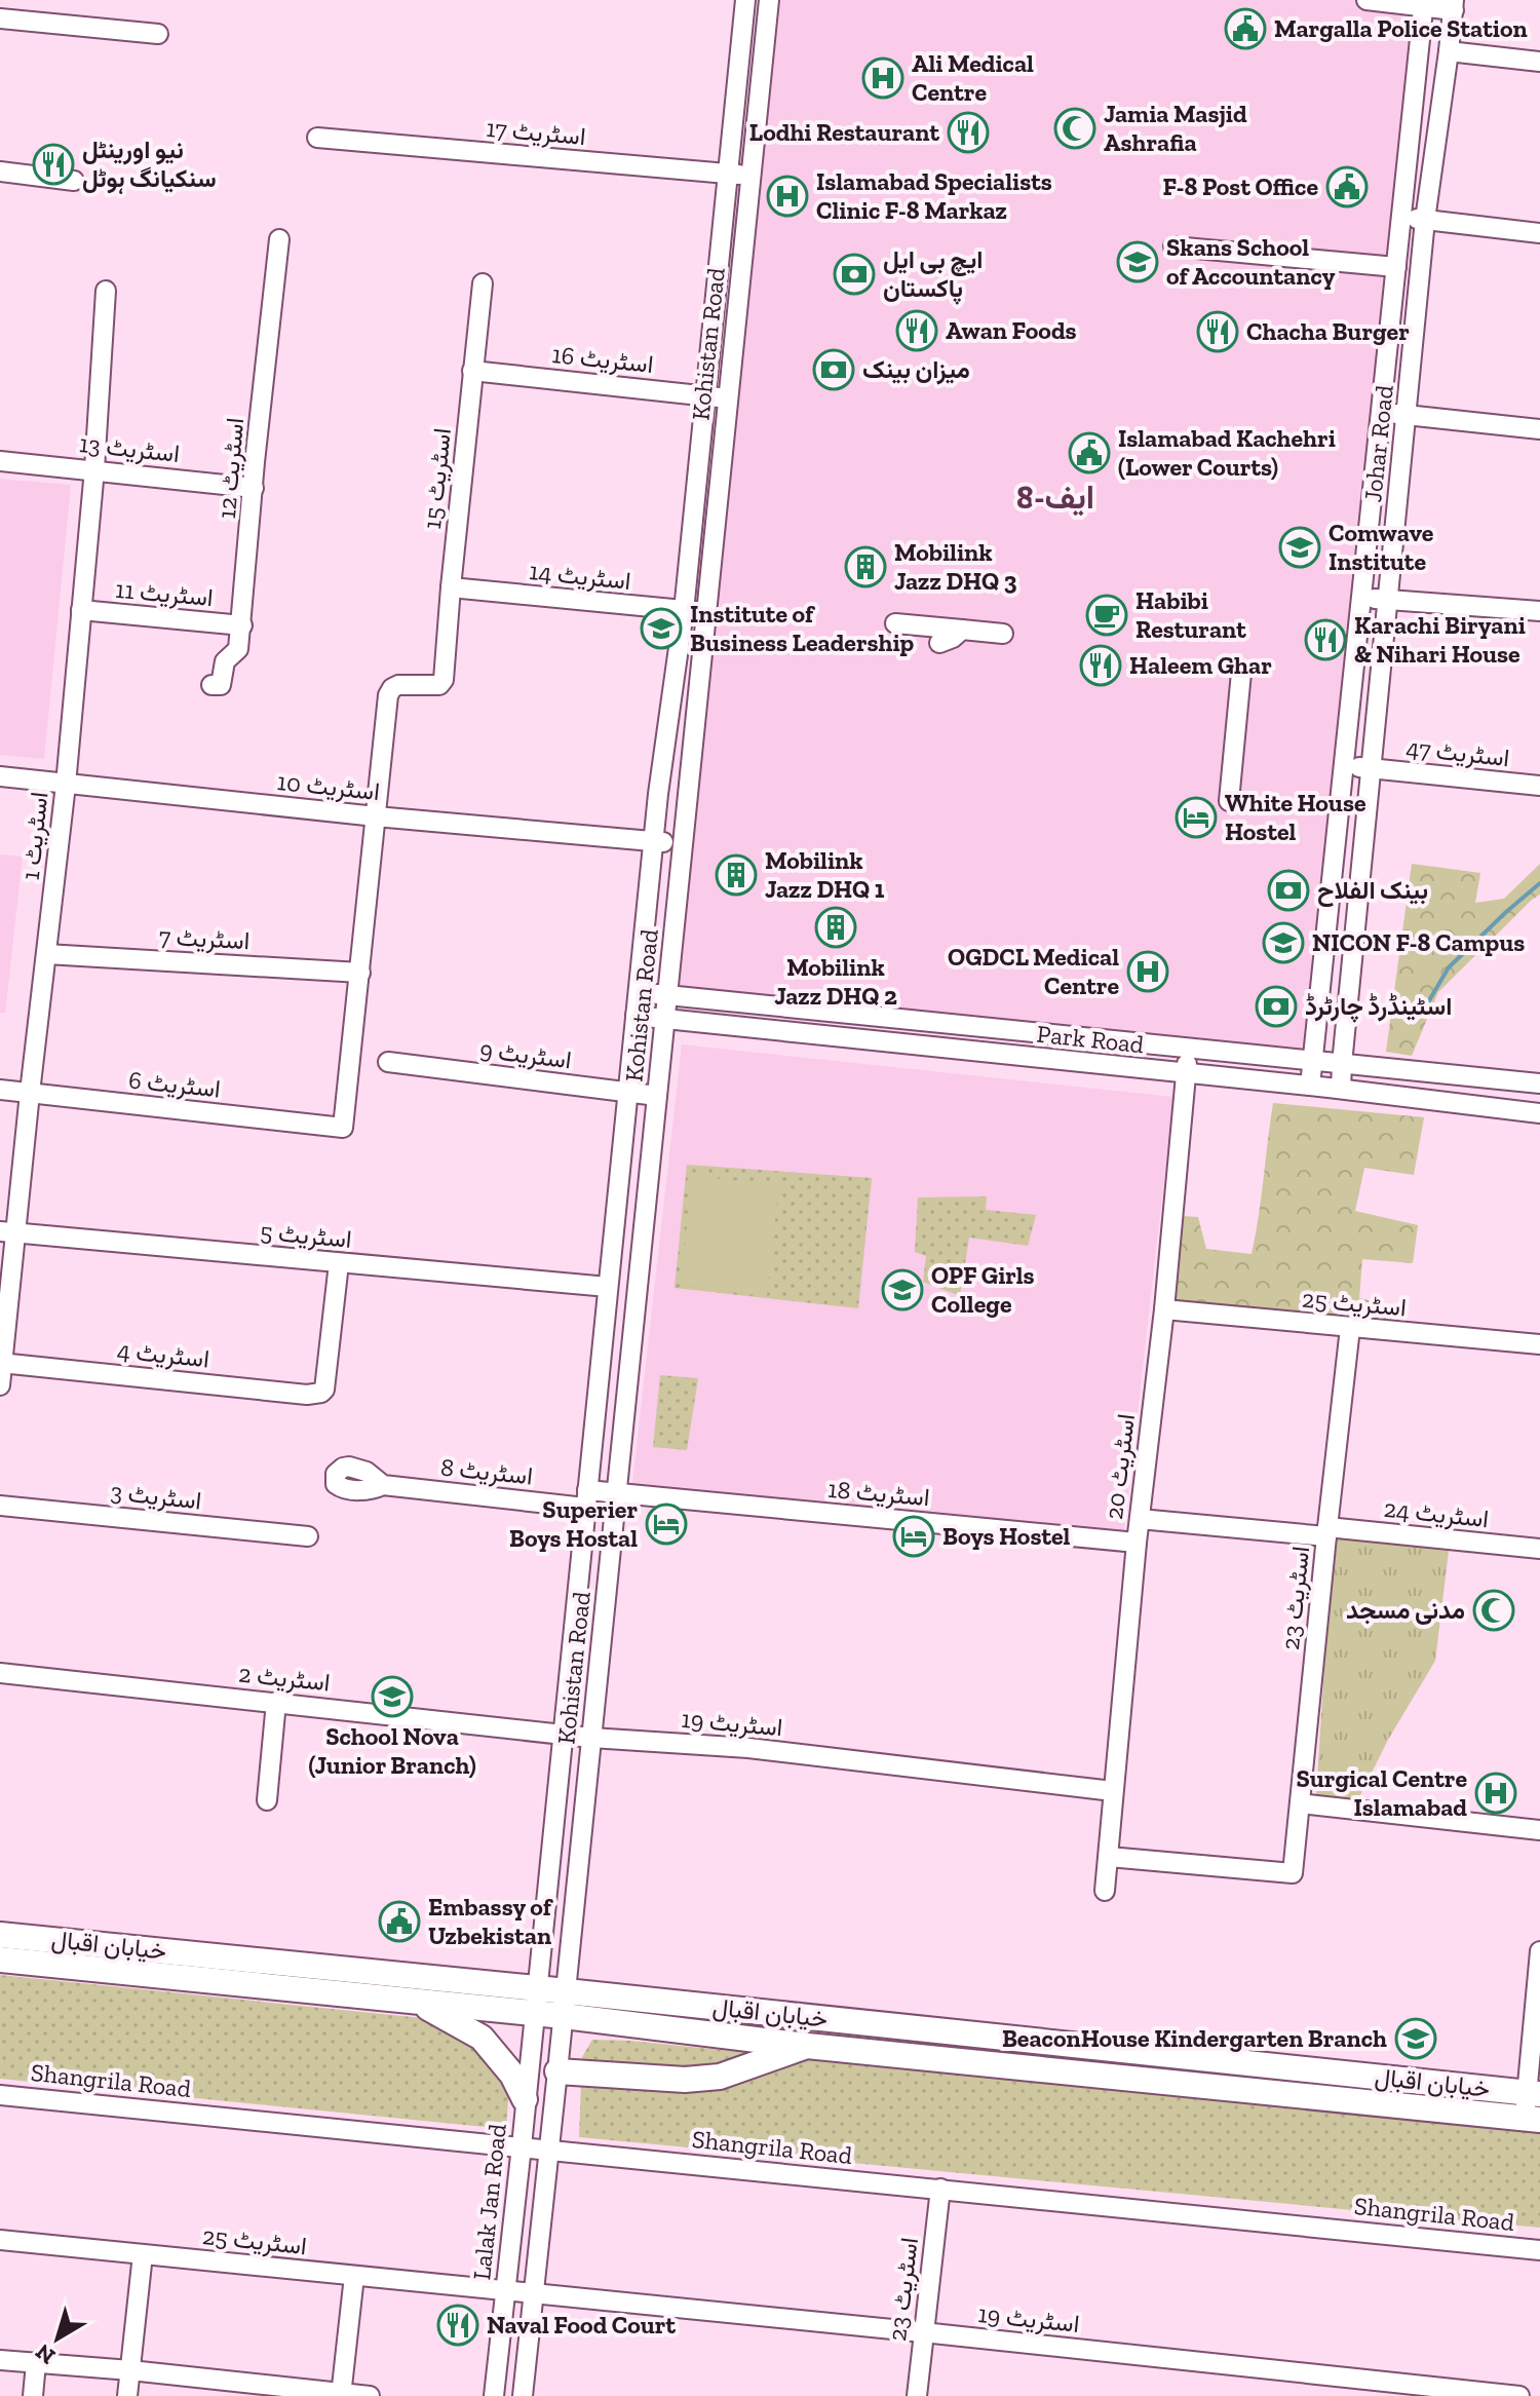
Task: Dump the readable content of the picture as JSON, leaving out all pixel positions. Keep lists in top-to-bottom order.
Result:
{
  "streets": {
    "main road": ["خیابان اقبال"],
    "street": [
      "اسٹریٹ 17",
      "Kohistan Road",
      "اسٹریٹ 16",
      "Johar Road",
      "اسٹریٹ 13",
      "اسٹریٹ 12",
      "اسٹریٹ 15",
      "اسٹریٹ 14",
      "اسٹریٹ 11",
      "اسٹریٹ 47",
      "اسٹریٹ 10",
      "اسٹریٹ 1",
      "اسٹریٹ 7",
      "Park Road",
      "اسٹریٹ 9",
      "اسٹریٹ 6",
      "اسٹریٹ 5",
      "اسٹریٹ 25",
      "اسٹریٹ 4",
      "اسٹریٹ 20",
      "اسٹریٹ 8",
      "اسٹریٹ 18",
      "اسٹریٹ 3",
      "اسٹریٹ 24",
      "اسٹریٹ 23",
      "اسٹریٹ 2",
      "اسٹریٹ 19",
      "Shangrila Road",
      "Lalak Jan Road"
    ]
  },
  "crossings": [
    ["اسٹریٹ 17", "Kohistan Road"],
    ["Kohistan Road", "اسٹریٹ 16"],
    ["Kohistan Road", "اسٹریٹ 14"],
    ["Kohistan Road", "اسٹریٹ 10"],
    ["Kohistan Road", "Park Road"],
    ["Kohistan Road", "اسٹریٹ 9"],
    ["Kohistan Road", "اسٹریٹ 5"],
    ["Kohistan Road", "اسٹریٹ 8"],
    ["Kohistan Road", "اسٹریٹ 18"],
    ["Kohistan Road", "اسٹریٹ 2"],
    ["Kohistan Road", "اسٹریٹ 19"],
    ["Kohistan Road", "خیابان اقبال"],
    ["Kohistan Road", "Lalak Jan Road"],
    ["اسٹریٹ 16", "اسٹریٹ 15"],
    ["Johar Road", "اسٹریٹ 47"],
    ["Johar Road", "Park Road"],
    ["اسٹریٹ 13", "اسٹریٹ 12"],
    ["اسٹریٹ 13", "اسٹریٹ 1"],
    ["اسٹریٹ 12", "اسٹریٹ 11"],
    ["اسٹریٹ 15", "اسٹریٹ 14"],
    ["اسٹریٹ 15", "اسٹریٹ 10"],
    ["اسٹریٹ 11", "اسٹریٹ 1"],
    ["اسٹریٹ 10", "اسٹریٹ 1"],
    ["اسٹریٹ 1", "اسٹریٹ 7"],
    ["اسٹریٹ 1", "اسٹریٹ 6"],
    ["اسٹریٹ 1", "اسٹریٹ 5"],
    ["اسٹریٹ 1", "اسٹریٹ 4"],
    ["اسٹریٹ 7", "اسٹریٹ 6"],
    ["Park Road", "اسٹریٹ 20"],
    ["اسٹریٹ 5", "اسٹریٹ 4"],
    ["اسٹریٹ 25", "اسٹریٹ 20"],
    ["اسٹریٹ 25", "اسٹریٹ 23"],
    ["اسٹریٹ 25", "اسٹریٹ 19"],
    ["اسٹریٹ 25", "Lalak Jan Road"],
    ["اسٹریٹ 20", "اسٹریٹ 18"],
    ["اسٹریٹ 20", "اسٹریٹ 24"],
    ["اسٹریٹ 20", "اسٹریٹ 23"],
    ["اسٹریٹ 20", "اسٹریٹ 19"],
    ["اسٹریٹ 8", "اسٹریٹ 18"],
    ["اسٹریٹ 24", "اسٹریٹ 23"],
    ["اسٹریٹ 23", "اسٹریٹ 19"],
    ["اسٹریٹ 23", "Shangrila Road"],
    ["اسٹریٹ 2", "اسٹریٹ 19"],
    ["خیابان اقبال", "Lalak Jan Road"],
    ["Shangrila Road", "Lalak Jan Road"]
  ],
  "districts": ["ایف-8"],
  "places": {
    "public building": [
      "Margalla Police Station",
      "F-8 Post Office",
      "Islamabad Kachehri (Lower Courts)",
      "Embassy of Uzbekistan"
    ],
    "hospital": [
      "Ali Medical Centre",
      "Islamabad Specialists Clinic F-8 Markaz",
      "OGDCL Medical Centre",
      "Surgical Centre Islamabad"
    ],
    "mosque": ["Jamia Masjid Ashrafia", "مدنی مسجد"],
    "restaurant": [
      "Lodhi Restaurant",
      "نیو اورینٹل سنکیانگ ہوٹل",
      "Awan Foods",
      "Chacha Burger",
      "Karachi Biryani & Nihari House",
      "Haleem Ghar",
      "Naval Food Court"
    ],
    "school or university": [
      "Skans School of Accountancy",
      "Comwave Institute",
      "Institute of Business Leadership",
      "NICON F-8 Campus",
      "OPF Girls College",
      "School Nova (Junior Branch)",
      "BeaconHouse Kindergarten Branch"
    ],
    "bank": [
      "ایچ بی ایل پاکستان",
      "میزان بینک",
      "بینک الفلاح",
      "اسٹینڈرڈ چارٹرڈ"
    ],
    "building": ["Mobilink Jazz DHQ 3", "Mobilink Jazz DHQ 1", "Mobilink Jazz DHQ 2"],
    "cafe": ["Habibi Resturant"],
    "hotel": ["White House Hostel", "Superier Boys Hostal", "Boys Hostel"]
  },
  "north": "bottom left"
}
